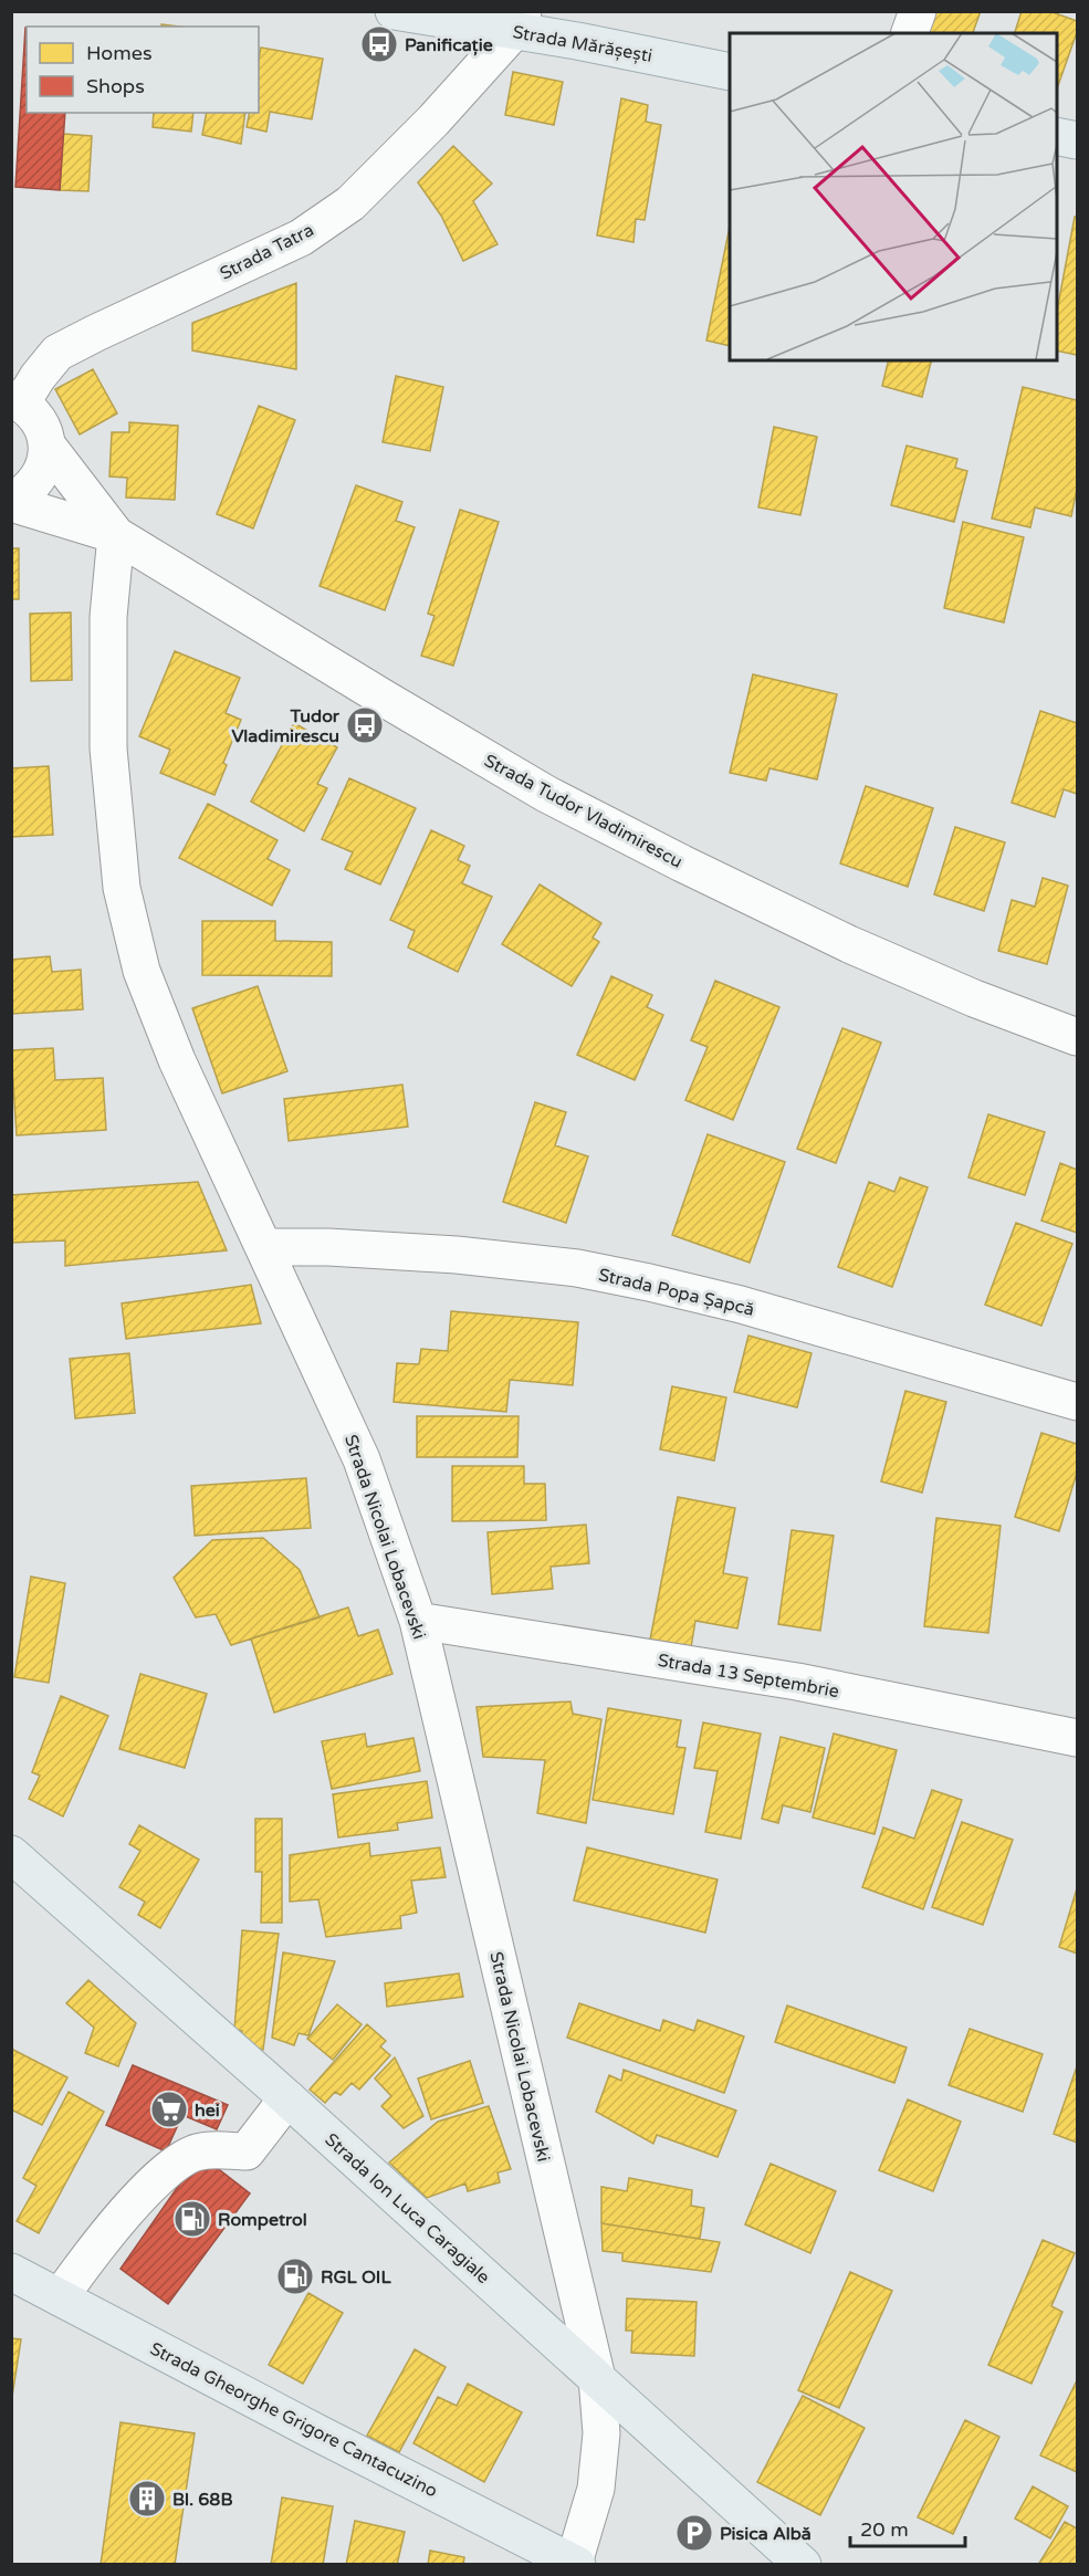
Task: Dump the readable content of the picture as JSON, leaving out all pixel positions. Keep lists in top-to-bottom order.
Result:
{
  "streets": {
    "main road": ["Strada Mărășești", "Strada Ion Luca Caragiale", "Strada Gheorghe Grigore Cantacuzino"],
    "street": [
      "Strada Tatra",
      "Strada Tudor Vladimirescu",
      "Strada Popa Șapcă",
      "Strada Nicolai Lobacevski",
      "Strada 13 Septembrie"
    ]
  },
  "crossings": [
    ["Strada Mărășești", "Strada Tatra"],
    ["Strada Tudor Vladimirescu", "Strada Nicolai Lobacevski"],
    ["Strada Popa Șapcă", "Strada Nicolai Lobacevski"],
    ["Strada Nicolai Lobacevski", "Strada 13 Septembrie"],
    ["Strada Nicolai Lobacevski", "Strada Ion Luca Caragiale"],
    ["Strada Nicolai Lobacevski", "Strada Gheorghe Grigore Cantacuzino"]
  ],
  "places": {
    "bus stop": ["Panificație", "Tudor Vladimirescu"],
    "supermarket": ["hei"],
    "fuel station": ["Rompetrol", "RGL OIL"],
    "building": ["Bl. 68B"],
    "parking": ["Pisica Albă"]
  },
  "legend": ["Homes", "Shops"],
  "scale_bar": "20 m"
}
